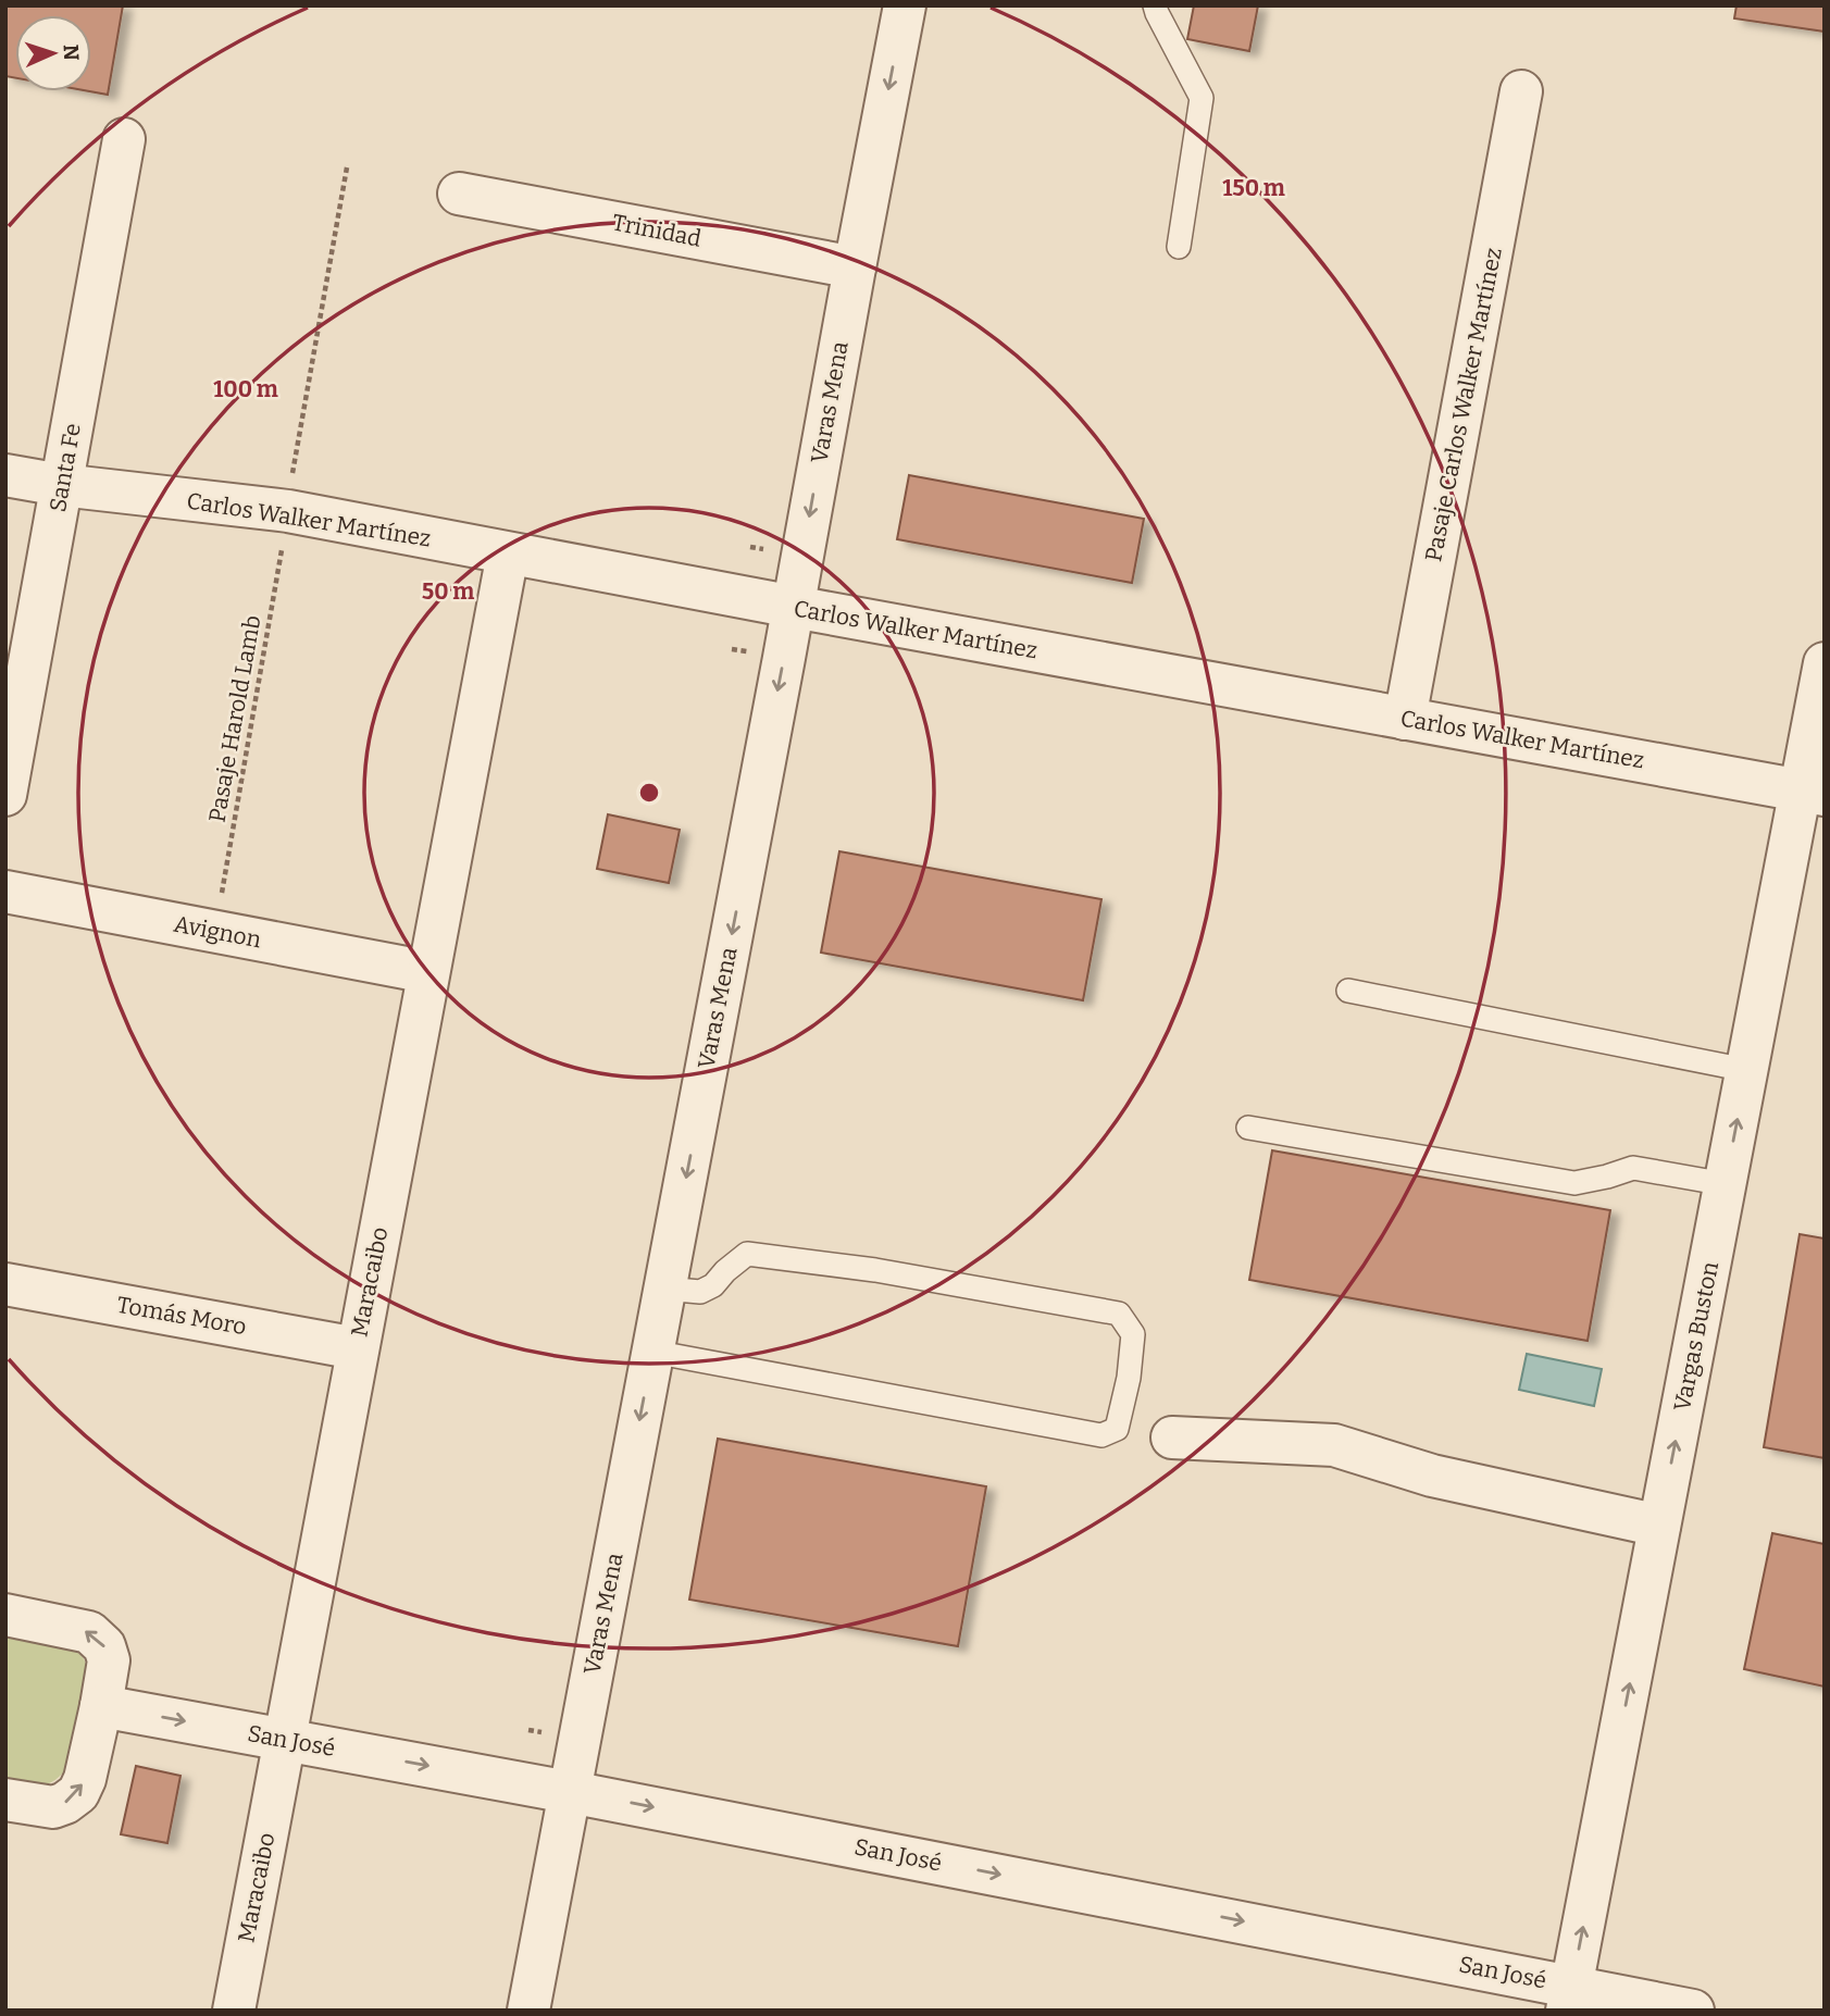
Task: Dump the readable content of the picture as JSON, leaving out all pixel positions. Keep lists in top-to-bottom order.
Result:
{
  "streets": {
    "street": [
      "Trinidad",
      "Varas Mena",
      "Pasaje Carlos Walker Martínez",
      "Santa Fe",
      "Carlos Walker Martínez",
      "Avignon",
      "Maracaibo",
      "Tomás Moro",
      "Vargas Buston",
      "San José"
    ],
    "path": ["Pasaje Harold Lamb"]
  },
  "crossings": [
    ["Trinidad", "Varas Mena"],
    ["Varas Mena", "Carlos Walker Martínez"],
    ["Varas Mena", "San José"],
    ["Pasaje Carlos Walker Martínez", "Carlos Walker Martínez"],
    ["Santa Fe", "Carlos Walker Martínez"],
    ["Carlos Walker Martínez", "Pasaje Harold Lamb"],
    ["Carlos Walker Martínez", "Maracaibo"],
    ["Carlos Walker Martínez", "Vargas Buston"],
    ["Pasaje Harold Lamb", "Avignon"],
    ["Avignon", "Maracaibo"],
    ["Maracaibo", "Tomás Moro"],
    ["Maracaibo", "San José"],
    ["Vargas Buston", "San José"]
  ],
  "one_way": ["Varas Mena", "Vargas Buston", "San José"],
  "north": "right",
  "rings": ["150 m", "100 m", "50 m"]
}
